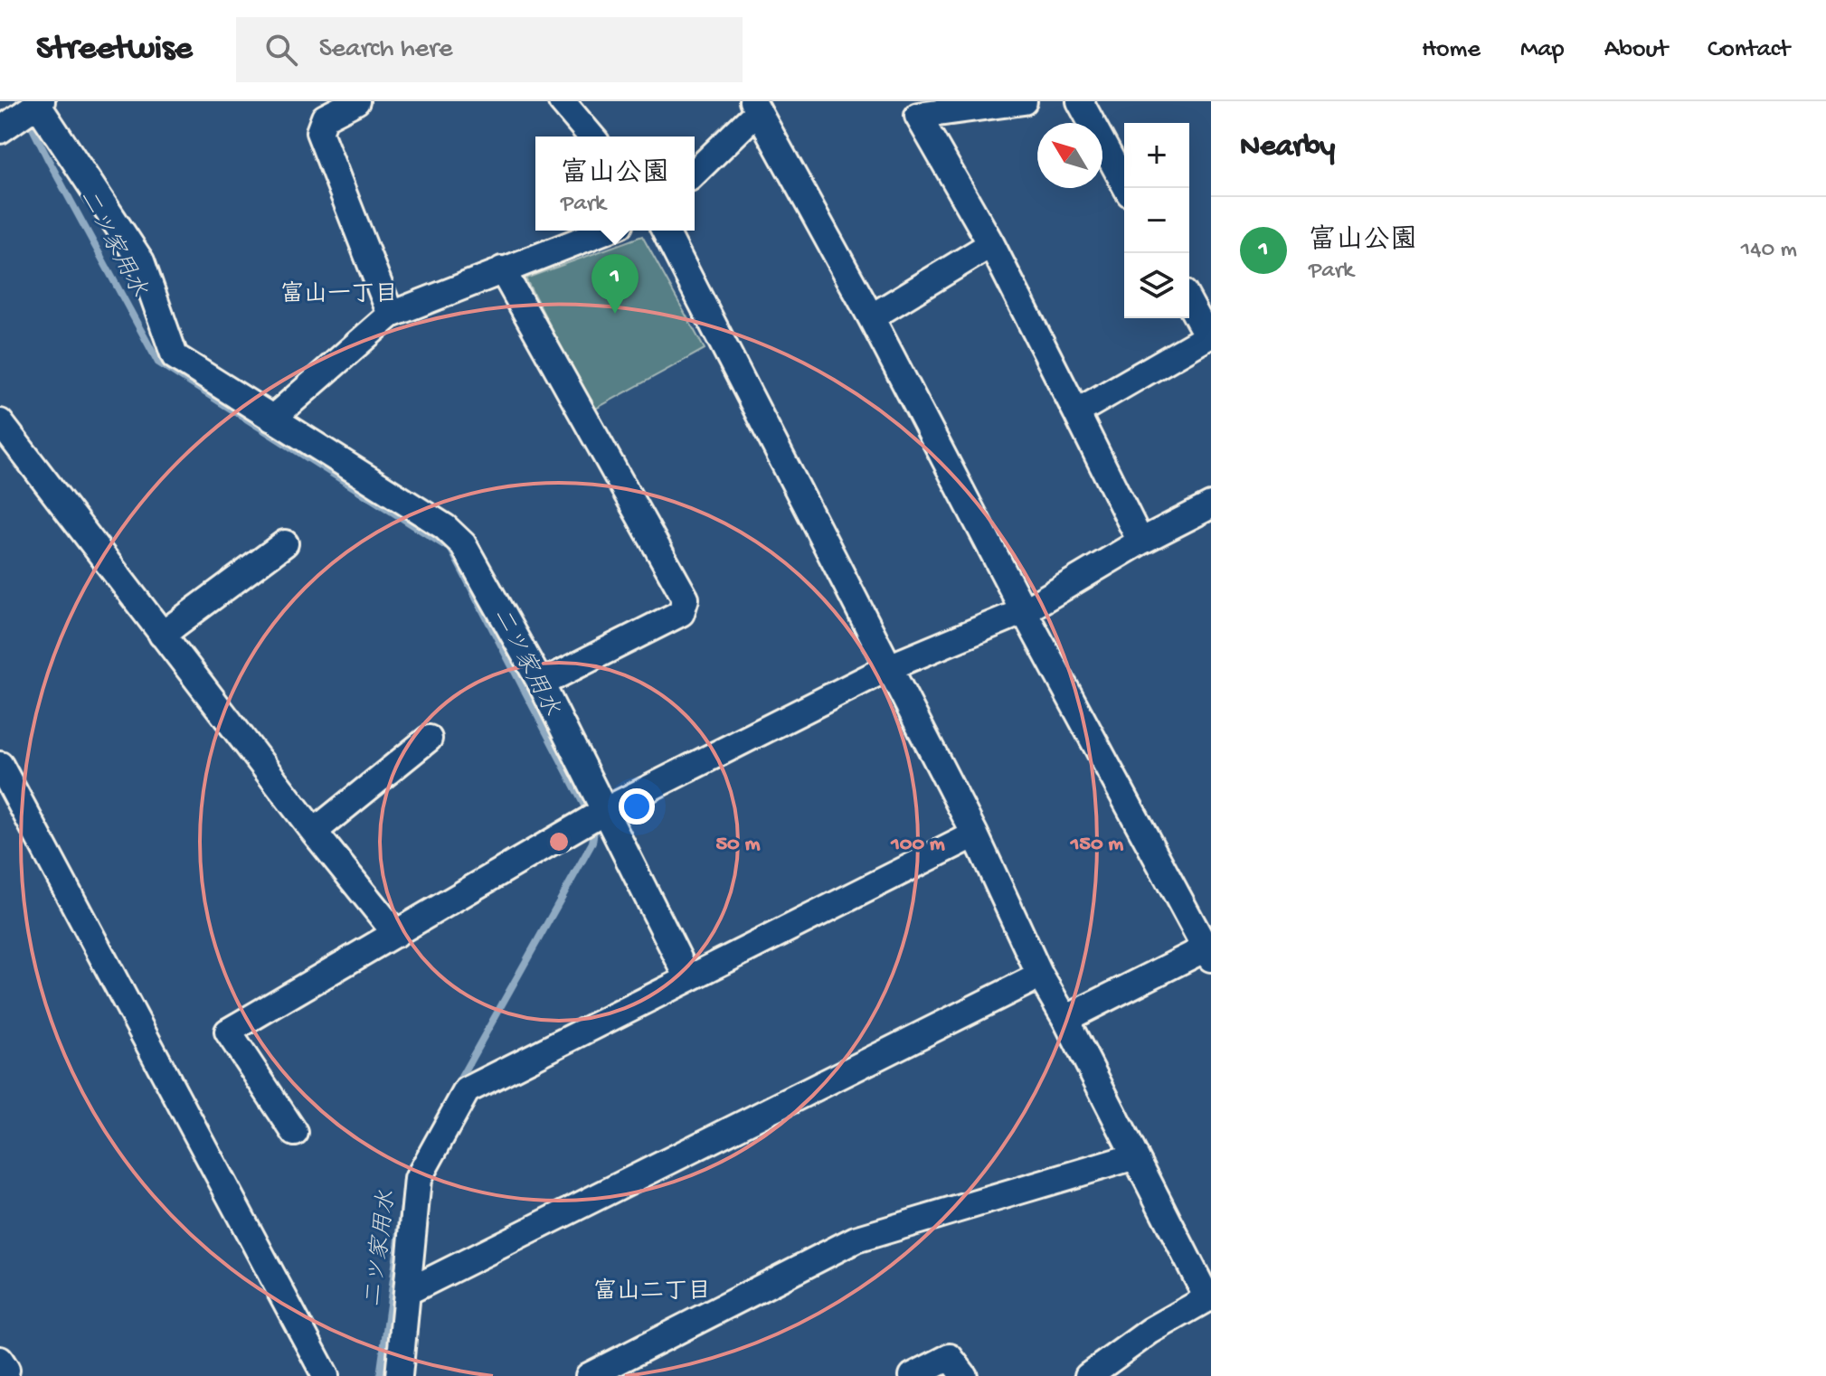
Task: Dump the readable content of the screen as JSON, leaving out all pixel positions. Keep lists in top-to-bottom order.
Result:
{
  "districts": ["富山一丁目", "富山二丁目"],
  "water": ["二ツ家用水"],
  "north": "top left",
  "page": {
    "header": "Streetwise",
    "search": "Search here",
    "nav": [
      "Home",
      "Map",
      "About",
      "Contact"
    ],
    "heading": "Nearby",
    "map_buttons": ["+", "−"],
    "popup": ["富山公園", "Park"],
    "list": [
      {
        "mark": "1",
        "name": "富山公園",
        "note": "Park",
        "value": "140 m"
      }
    ],
    "pins": "1"
  },
  "rings": ["50 m", "100 m", "150 m"]
}
